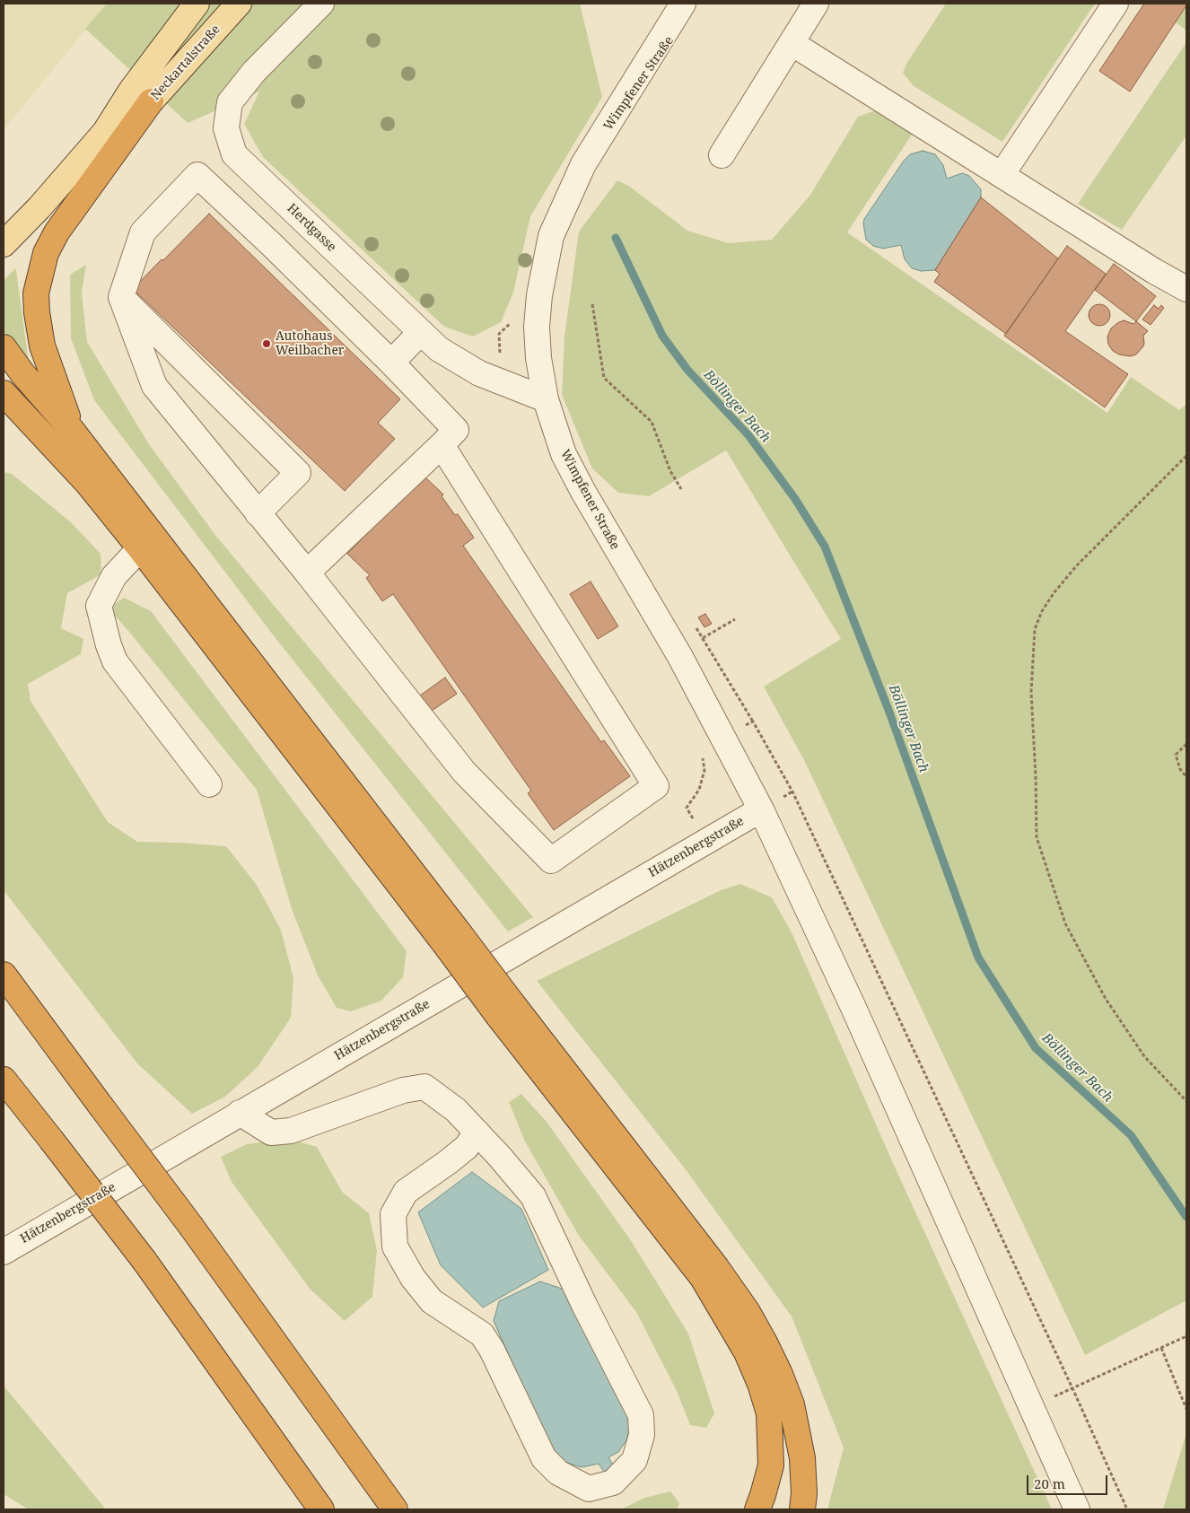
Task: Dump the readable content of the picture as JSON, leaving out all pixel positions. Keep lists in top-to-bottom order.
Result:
{
  "streets": {
    "main road": ["Neckartalstraße"],
    "street": ["Wimpfener Straße", "Herdgasse", "Hätzenbergstraße"]
  },
  "crossings": [
    ["Wimpfener Straße", "Herdgasse"],
    ["Wimpfener Straße", "Hätzenbergstraße"]
  ],
  "water": ["Böllinger Bach"],
  "places": ["Autohaus Weilbacher"],
  "scale_bar": "20 m"
}
